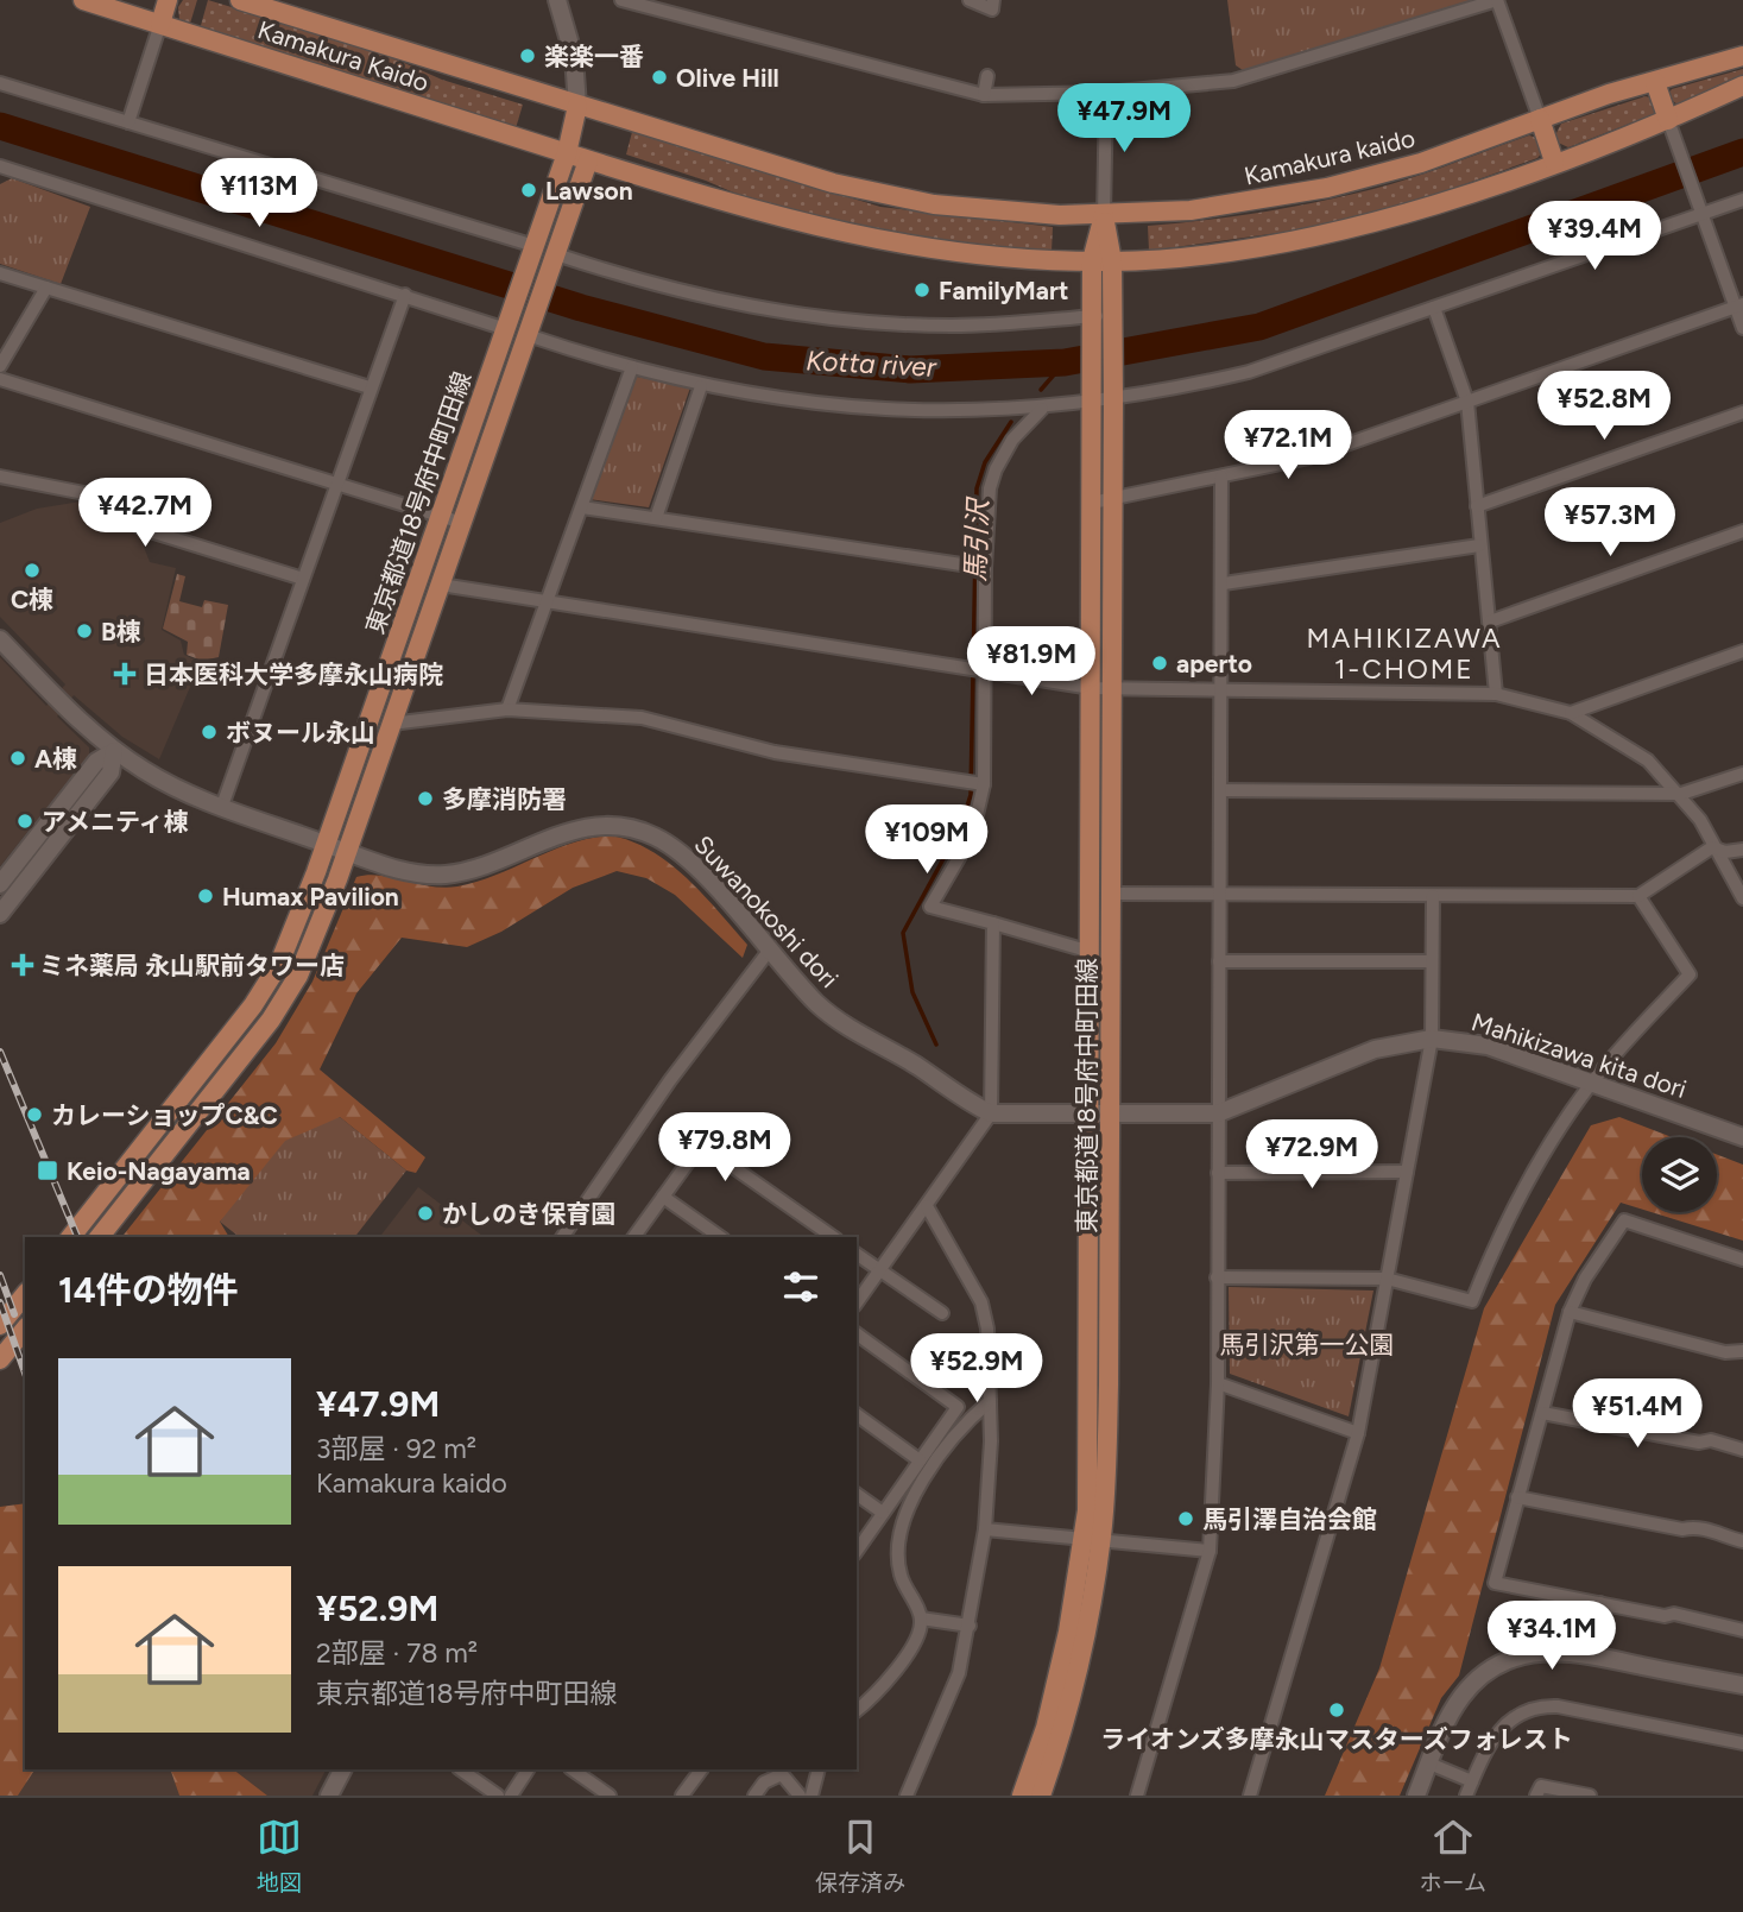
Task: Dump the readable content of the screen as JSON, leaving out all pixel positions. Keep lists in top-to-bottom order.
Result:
{
  "streets": {
    "main road": ["Kamakura Kaido", "Kamakura kaido", "東京都道18号府中町田線"],
    "street": ["Suwanokoshi dori", "Mahikizawa kita dori"]
  },
  "crossings": [
    ["Kamakura Kaido", "Kamakura kaido"],
    ["Kamakura Kaido", "東京都道18号府中町田線"],
    ["Kamakura kaido", "東京都道18号府中町田線"],
    ["東京都道18号府中町田線", "Suwanokoshi dori"],
    ["東京都道18号府中町田線", "Mahikizawa kita dori"],
    ["Suwanokoshi dori", "Mahikizawa kita dori"]
  ],
  "districts": ["MAHIKIZAWA 1-CHOME"],
  "water": ["Kotta river", "馬引沢"],
  "parks": ["馬引沢第一公園"],
  "places": {
    "other": [
      "楽楽一番",
      "Olive Hill",
      "Lawson",
      "FamilyMart",
      "C棟",
      "B棟",
      "aperto",
      "ボヌール永山",
      "A棟",
      "多摩消防署",
      "アメニティ棟",
      "Humax Pavilion",
      "カレーショップC&C",
      "かしのき保育園",
      "馬引澤自治会館",
      "ライオンズ多摩永山マスターズフォレスト"
    ],
    "health": ["日本医科大学多摩永山病院", "ミネ薬局 永山駅前タワー店"],
    "transit": ["Keio-Nagayama"]
  },
  "page": {
    "price": [
      "¥47.9M",
      "¥113M",
      "¥39.4M",
      "¥52.8M",
      "¥72.1M",
      "¥42.7M",
      "¥57.3M",
      "¥81.9M",
      "¥109M",
      "¥79.8M",
      "¥72.9M",
      "¥52.9M",
      "¥51.4M",
      "¥34.1M"
    ],
    "heading": "14件の物件",
    "list": [
      {
        "name": "¥47.9M",
        "note": "3部屋 · 92 m² · Kamakura kaido"
      },
      {
        "name": "¥52.9M",
        "note": "2部屋 · 78 m² · 東京都道18号府中町田線"
      }
    ],
    "tabs": ["地図", "保存済み", "ホーム"]
  }
}
